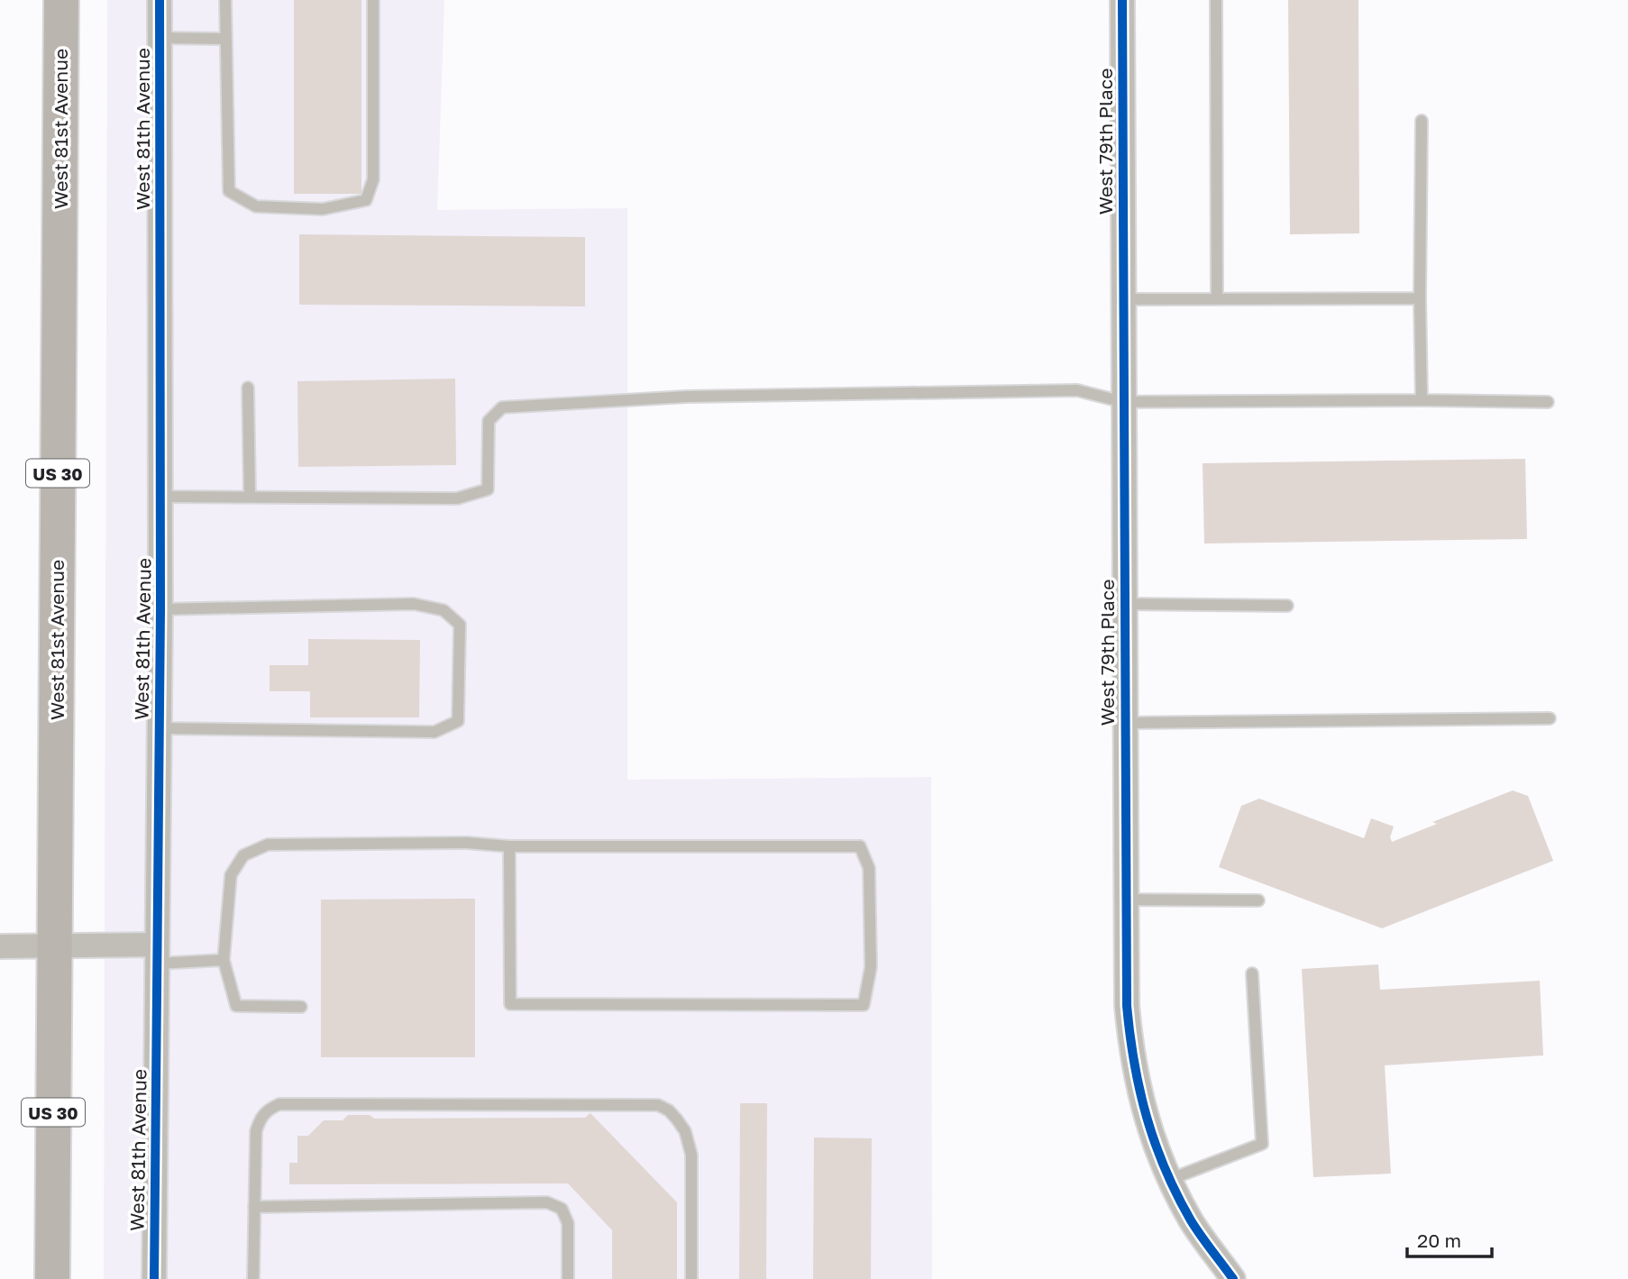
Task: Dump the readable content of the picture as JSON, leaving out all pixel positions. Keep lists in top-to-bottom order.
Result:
{
  "streets": {
    "main road": ["West 81st Avenue", "US 30"],
    "street": ["West 81th Avenue", "West 79th Place"]
  },
  "scale_bar": "20 m"
}
